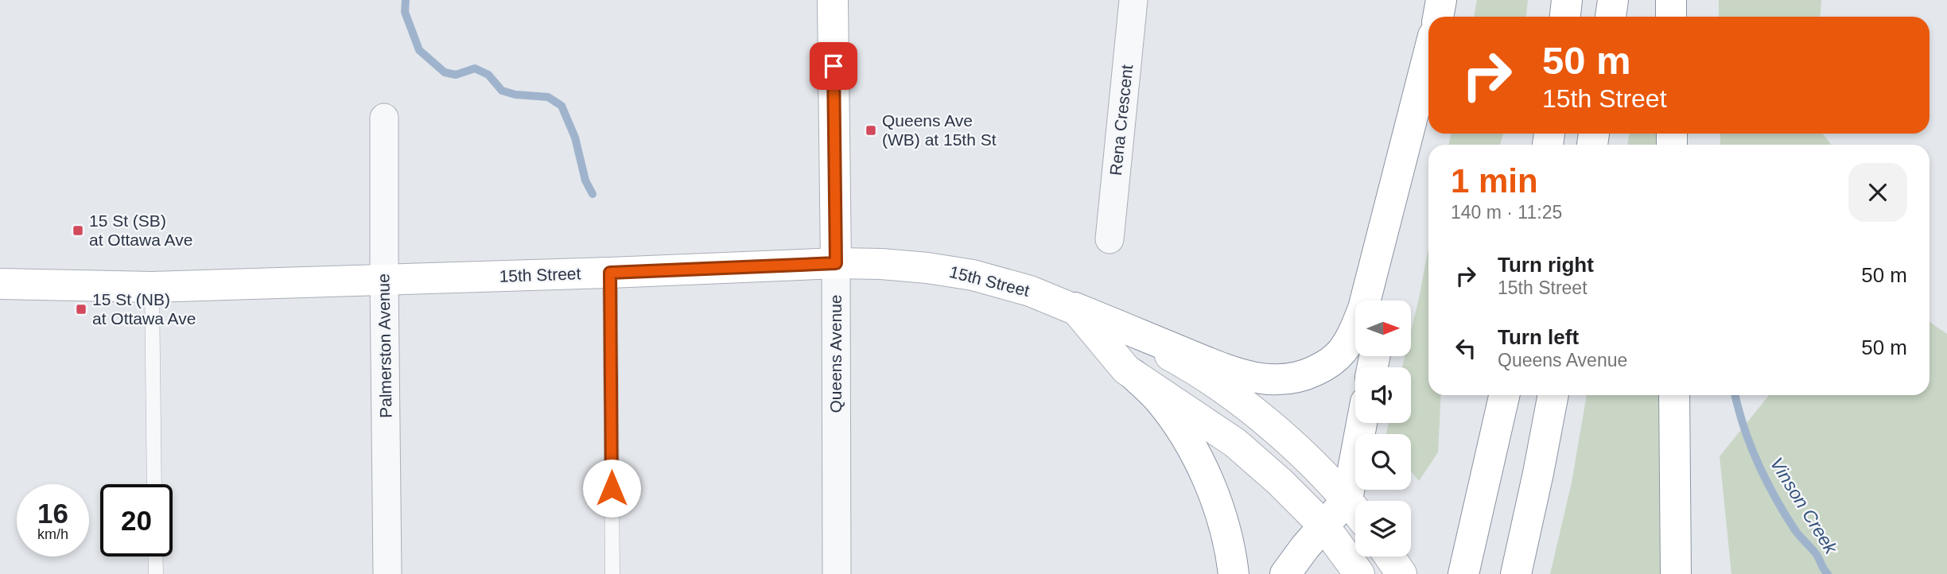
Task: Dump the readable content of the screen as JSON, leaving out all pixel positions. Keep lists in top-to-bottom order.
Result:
{
  "streets": {
    "main road": ["15th Street", "Queens Avenue"],
    "street": ["Rena Crescent", "Palmerston Avenue"]
  },
  "crossings": [
    ["15th Street", "Palmerston Avenue"],
    ["15th Street", "Queens Avenue"]
  ],
  "water": ["Vinson Creek"],
  "places": {
    "transit": ["Queens Ave (WB) at 15th St", "15 St (SB) at Ottawa Ave", "15 St (NB) at Ottawa Ave"]
  },
  "north": "right",
  "page": {
    "turn": ["50 m", "15th Street"],
    "heading": ["1 min", "140 m · 11:25"],
    "list": [
      {
        "name": "Turn right",
        "note": "15th Street",
        "value": "50 m"
      },
      {
        "name": "Turn left",
        "note": "Queens Avenue",
        "value": "50 m"
      }
    ],
    "speed": "16 km/h",
    "limit": "20"
  }
}
